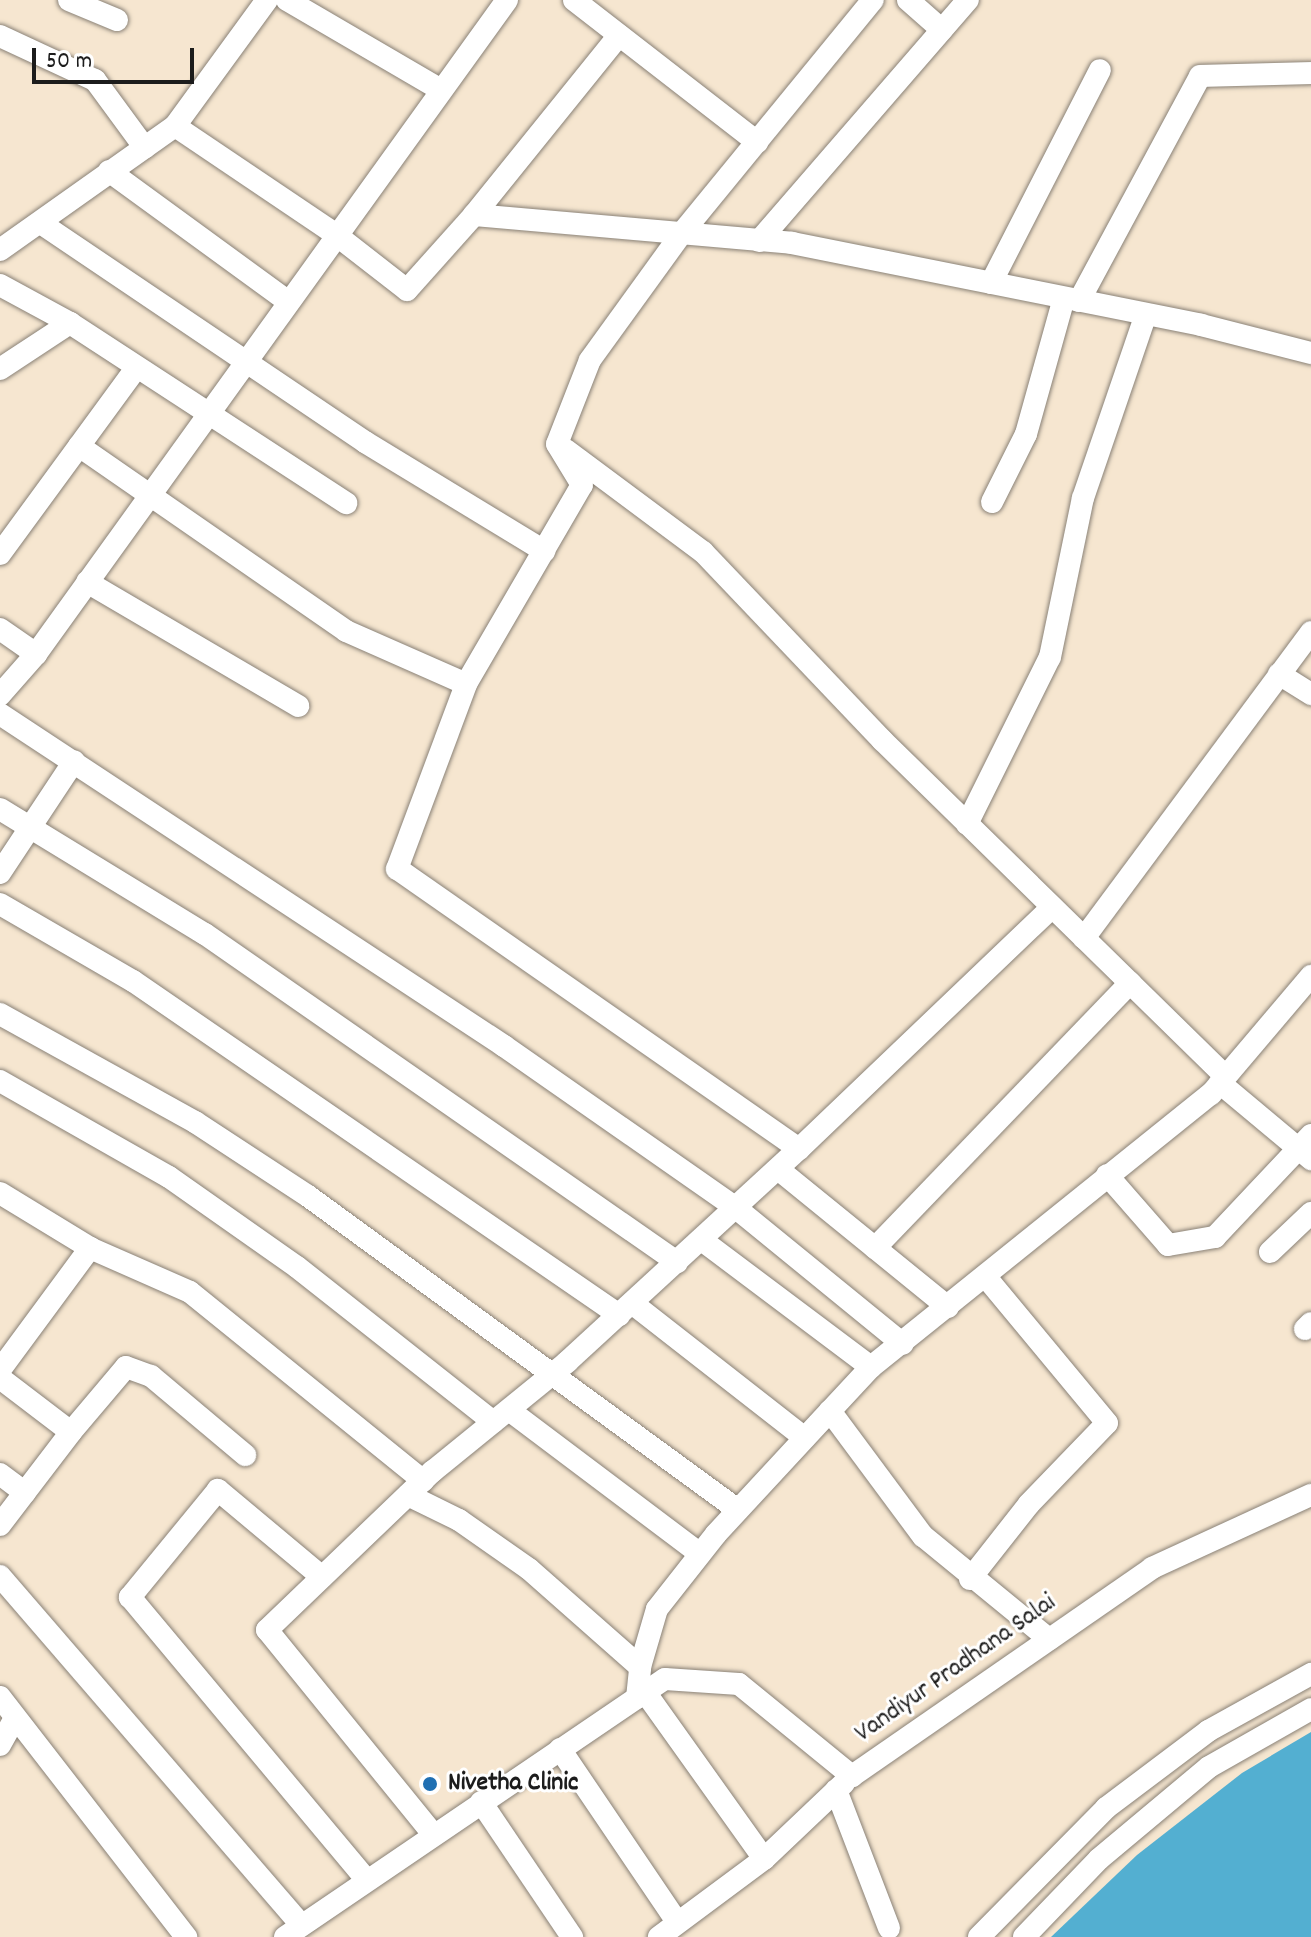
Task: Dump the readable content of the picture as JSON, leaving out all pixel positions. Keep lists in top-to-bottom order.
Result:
{
  "streets": {
    "street": ["Vandiyur Pradhana Salai"]
  },
  "places": ["Nivetha Clinic"],
  "scale_bar": "50 m"
}
